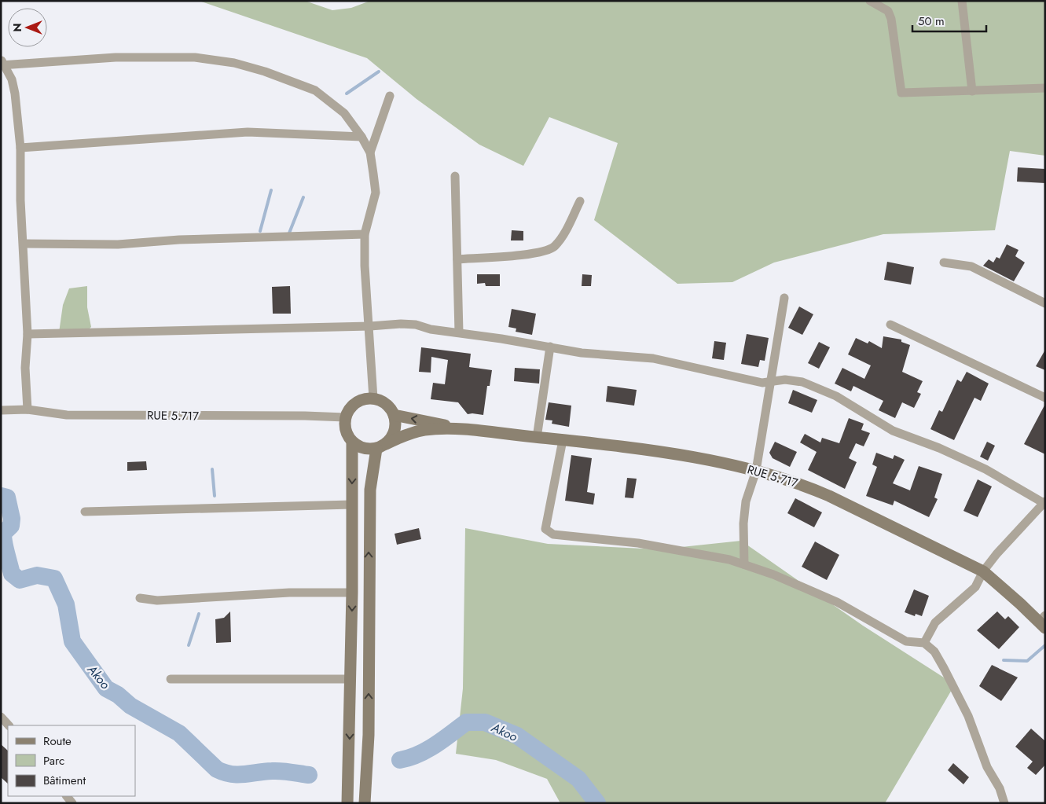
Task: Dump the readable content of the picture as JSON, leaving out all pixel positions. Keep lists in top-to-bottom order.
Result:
{
  "streets": {
    "street": ["RUE 5.717"]
  },
  "water": ["Akoo"],
  "legend": ["Route", "Parc", "Bâtiment"],
  "scale_bar": "50 m",
  "north": "left"
}
